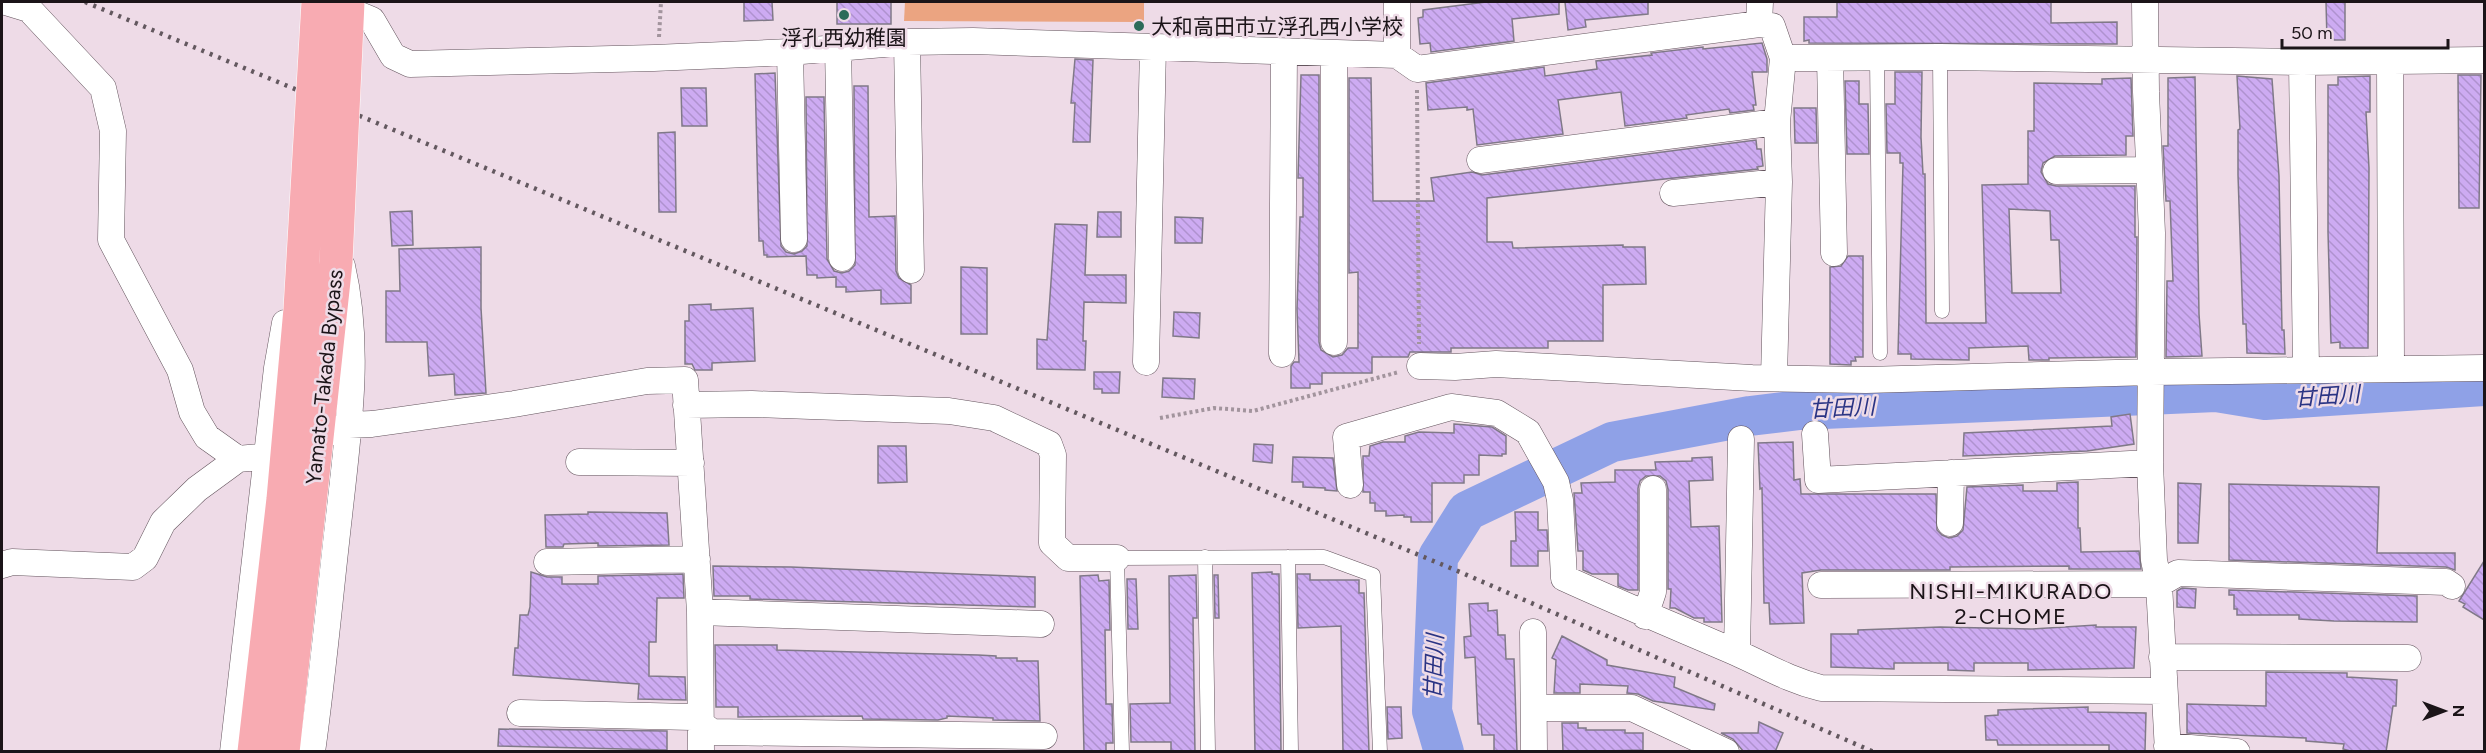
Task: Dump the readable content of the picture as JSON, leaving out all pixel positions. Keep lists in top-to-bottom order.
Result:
{
  "streets": {
    "highway": ["Yamato-Takada Bypass"]
  },
  "districts": ["NISHI-MIKURADO 2-CHOME"],
  "water": ["甘田川"],
  "places": ["浮孔西幼稚園", "大和高田市立浮孔西小学校"],
  "scale_bar": "50 m",
  "north": "right"
}
